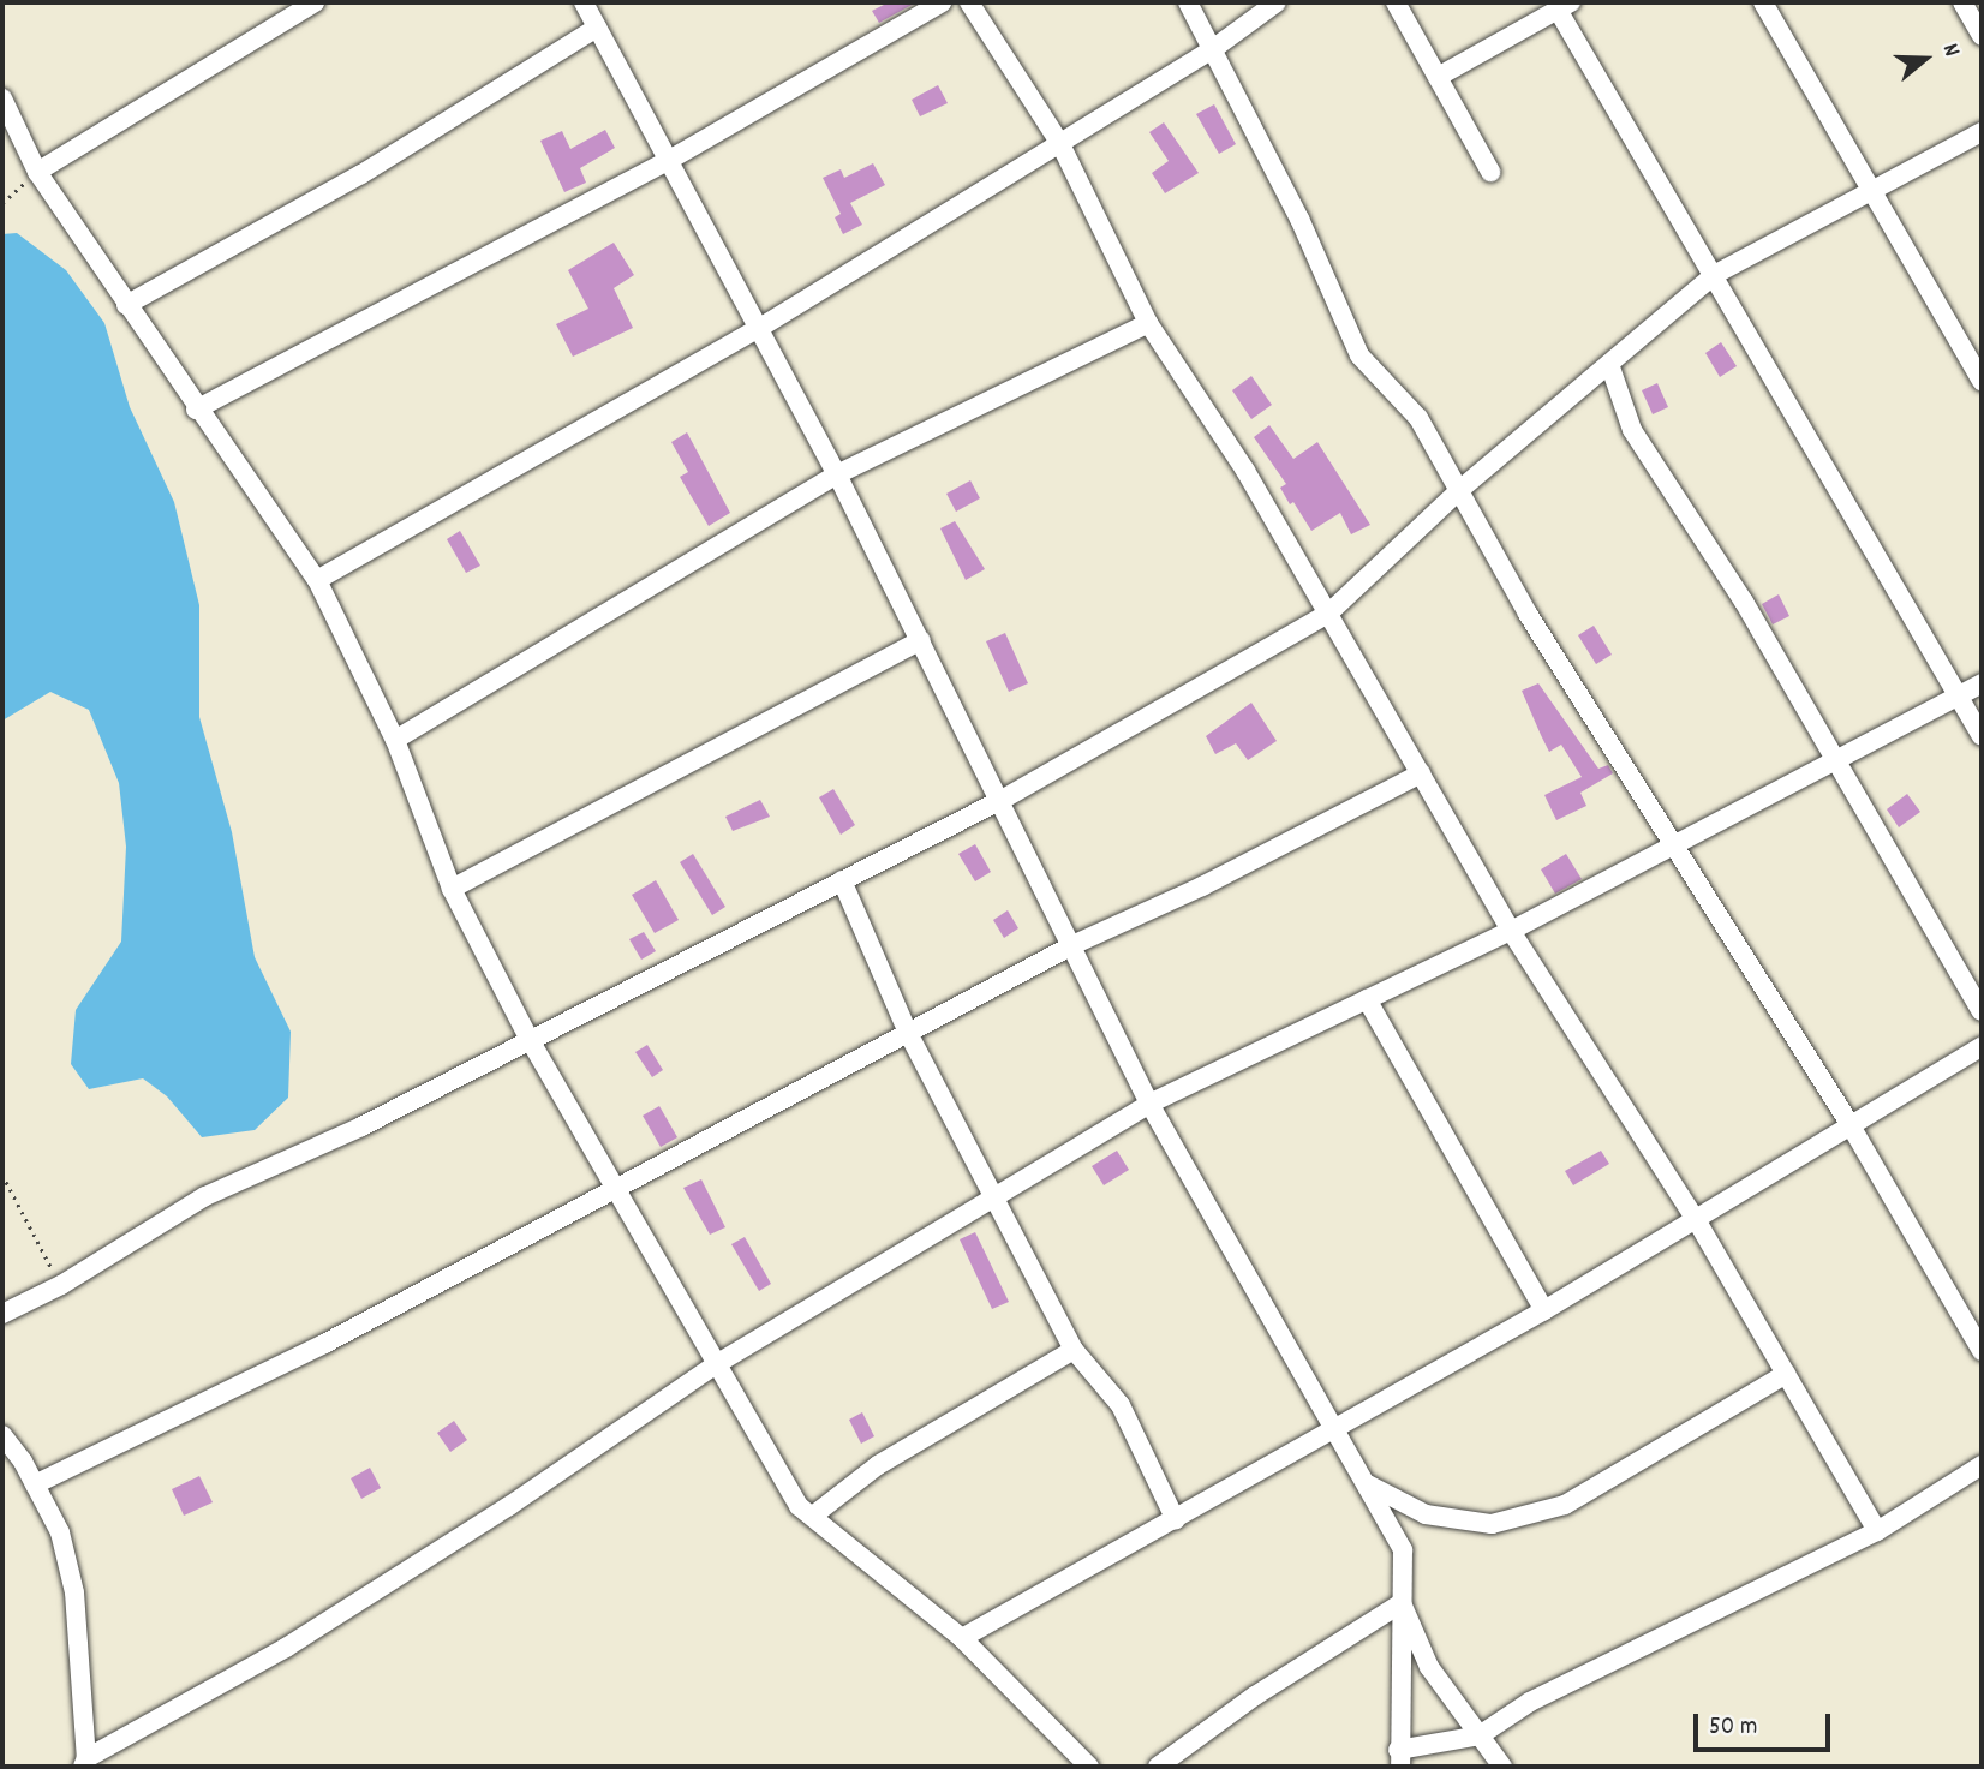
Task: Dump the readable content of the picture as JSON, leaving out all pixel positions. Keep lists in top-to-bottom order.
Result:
{
  "scale_bar": "50 m",
  "north": "right"
}
